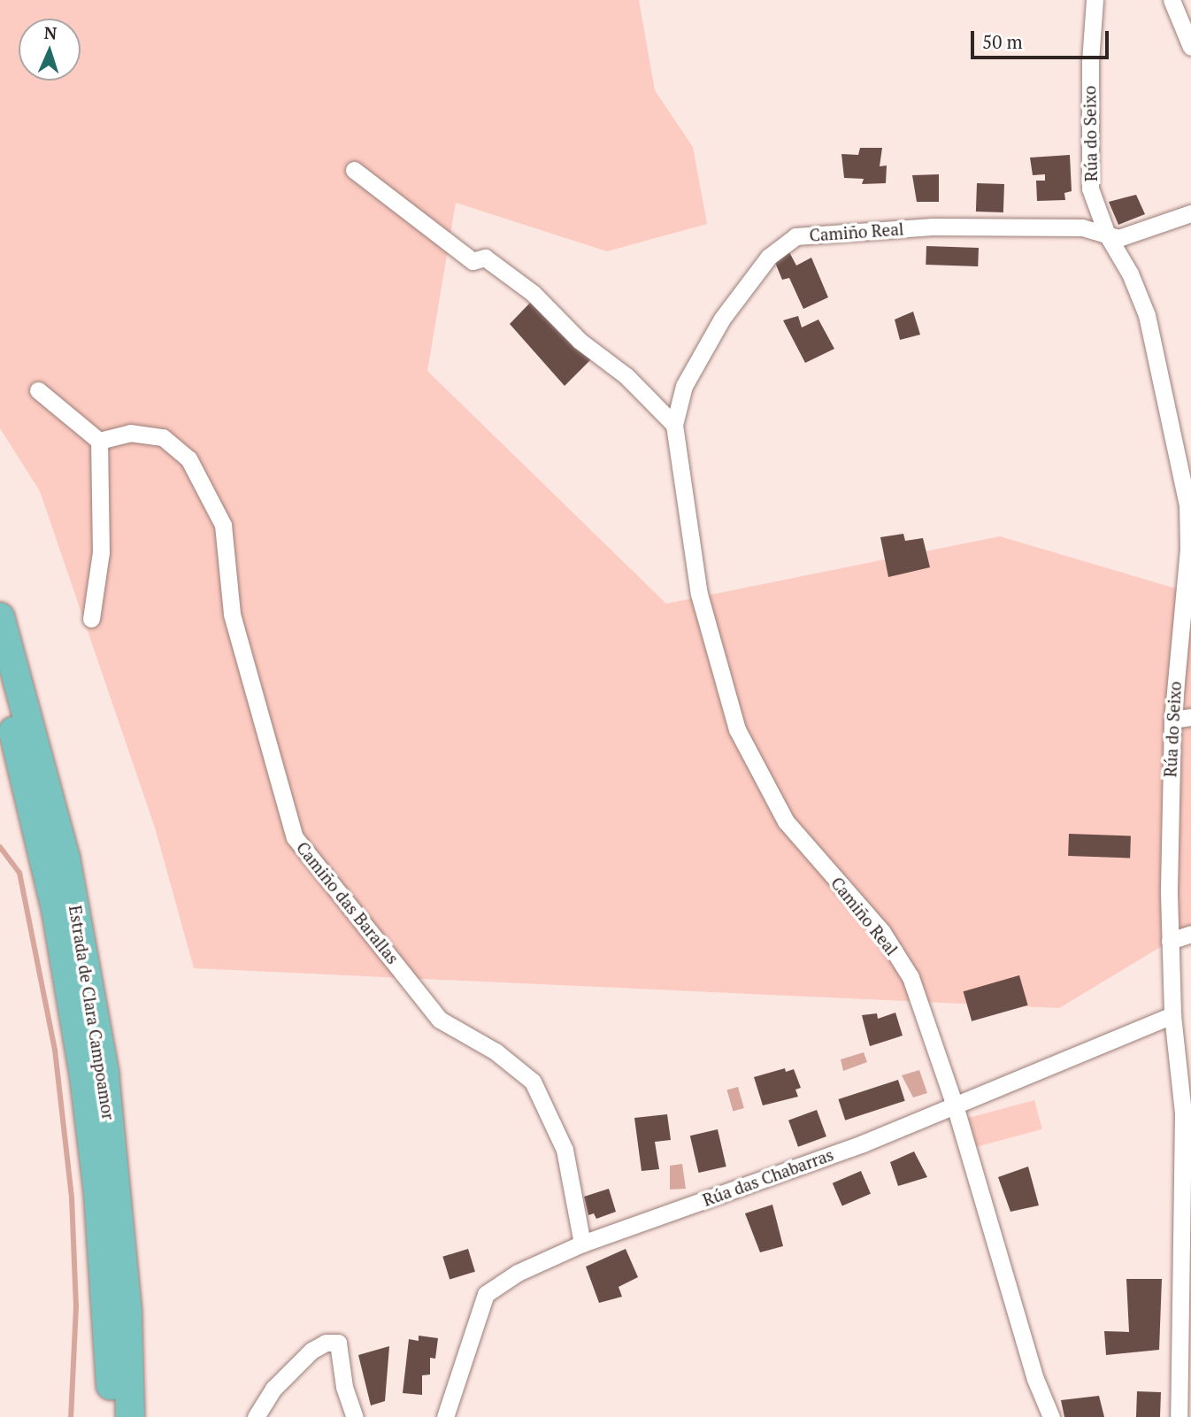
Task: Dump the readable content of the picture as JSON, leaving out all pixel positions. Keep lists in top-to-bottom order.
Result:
{
  "streets": {
    "main road": ["Estrada de Clara Campoamor"],
    "street": [
      "Rúa do Seixo",
      "Camiño Real",
      "Camiño das Barallas",
      "Rúa das Chabarras"
    ]
  },
  "crossings": [
    ["Rúa do Seixo", "Camiño Real"],
    ["Rúa do Seixo", "Rúa das Chabarras"],
    ["Camiño Real", "Rúa das Chabarras"],
    ["Camiño das Barallas", "Rúa das Chabarras"]
  ],
  "scale_bar": "50 m",
  "north": "top"
}
